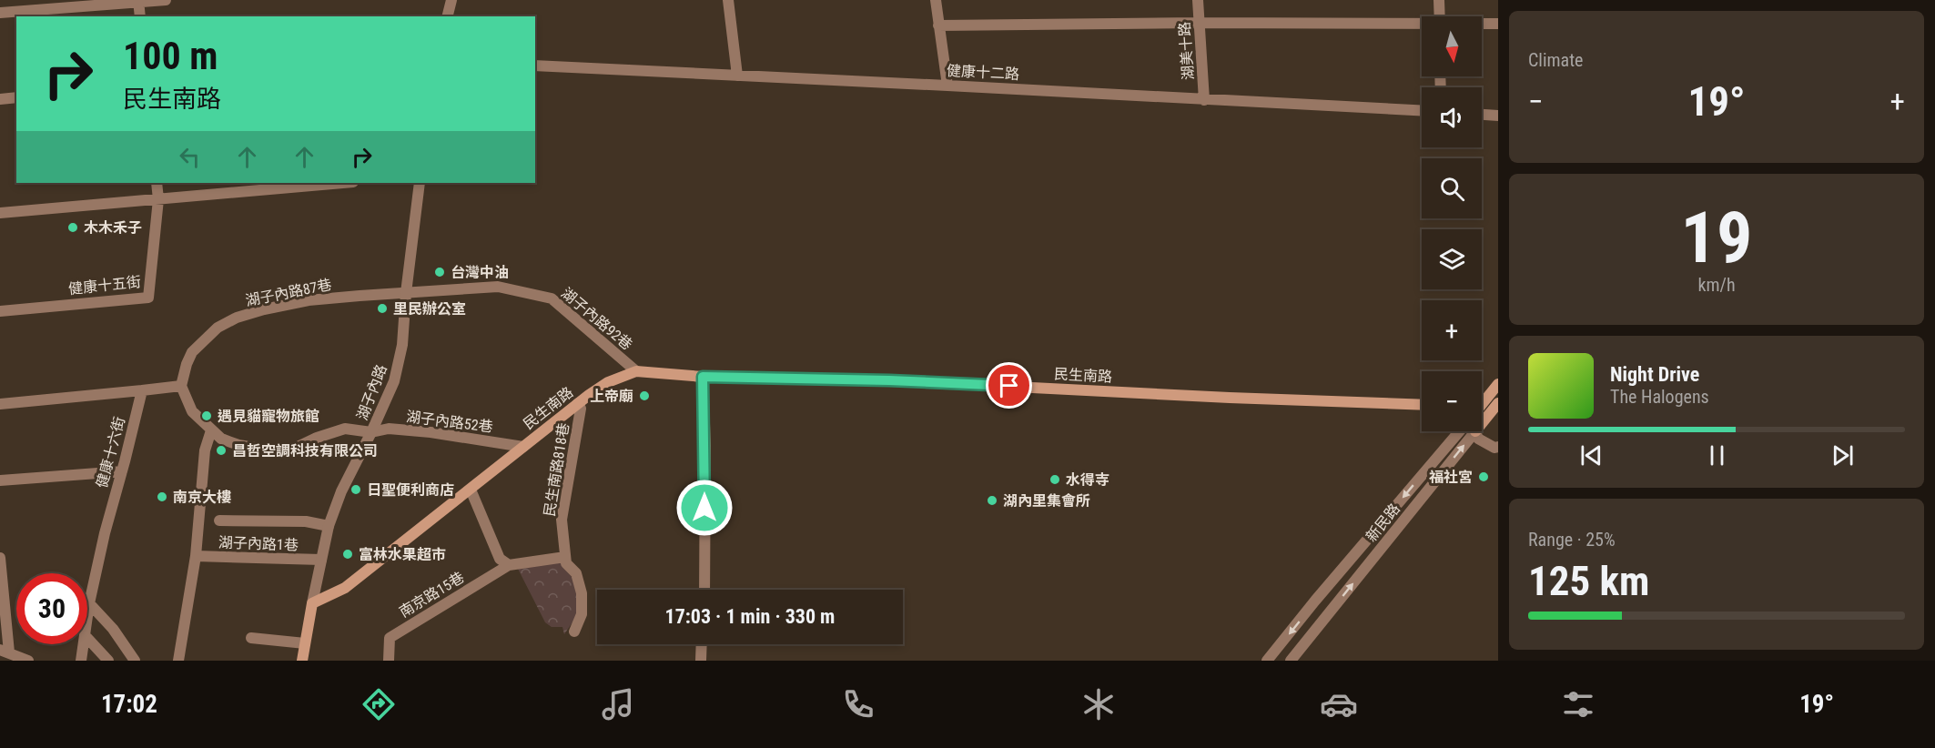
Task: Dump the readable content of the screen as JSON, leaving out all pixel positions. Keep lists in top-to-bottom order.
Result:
{
  "streets": {
    "main road": ["民生南路", "新民路"],
    "street": [
      "湖美十路",
      "健康十二路",
      "健康十五街",
      "湖子內路87巷",
      "湖子內路92巷",
      "湖子內路",
      "湖子內路52巷",
      "健康十六街",
      "民生南路818巷",
      "湖子內路1巷",
      "南京路15巷"
    ]
  },
  "crossings": [
    ["湖美十路", "健康十二路"],
    ["湖子內路87巷", "湖子內路92巷"],
    ["湖子內路87巷", "湖子內路"],
    ["湖子內路87巷", "湖子內路52巷"],
    ["湖子內路92巷", "民生南路"],
    ["湖子內路92巷", "湖子內路"],
    ["民生南路", "湖子內路"],
    ["民生南路", "湖子內路52巷"],
    ["民生南路", "民生南路818巷"],
    ["湖子內路", "湖子內路52巷"],
    ["湖子內路", "湖子內路1巷"],
    ["湖子內路52巷", "湖子內路1巷"],
    ["民生南路818巷", "南京路15巷"]
  ],
  "places": [
    "木木禾子",
    "台灣中油",
    "里民辦公室",
    "上帝廟",
    "遇見貓寵物旅館",
    "昌哲空調科技有限公司",
    "福社宮",
    "水得寺",
    "日聖便利商店",
    "南京大樓",
    "湖內里集會所",
    "富林水果超市"
  ],
  "north": "bottom",
  "page": {
    "tile": [
      "Climate",
      ["19", "km/h"],
      ["Range · 25%", "125 km"]
    ],
    "map_buttons": ["+", "−"],
    "turn": ["100 m", "民生南路"],
    "heat": ["−", "19°", "+"],
    "song": ["Night Drive", "The Halogens"],
    "limit": "30",
    "trip": "17:03 · 1 min · 330 m",
    "tabs": ["17:02", "19°"]
  }
}
